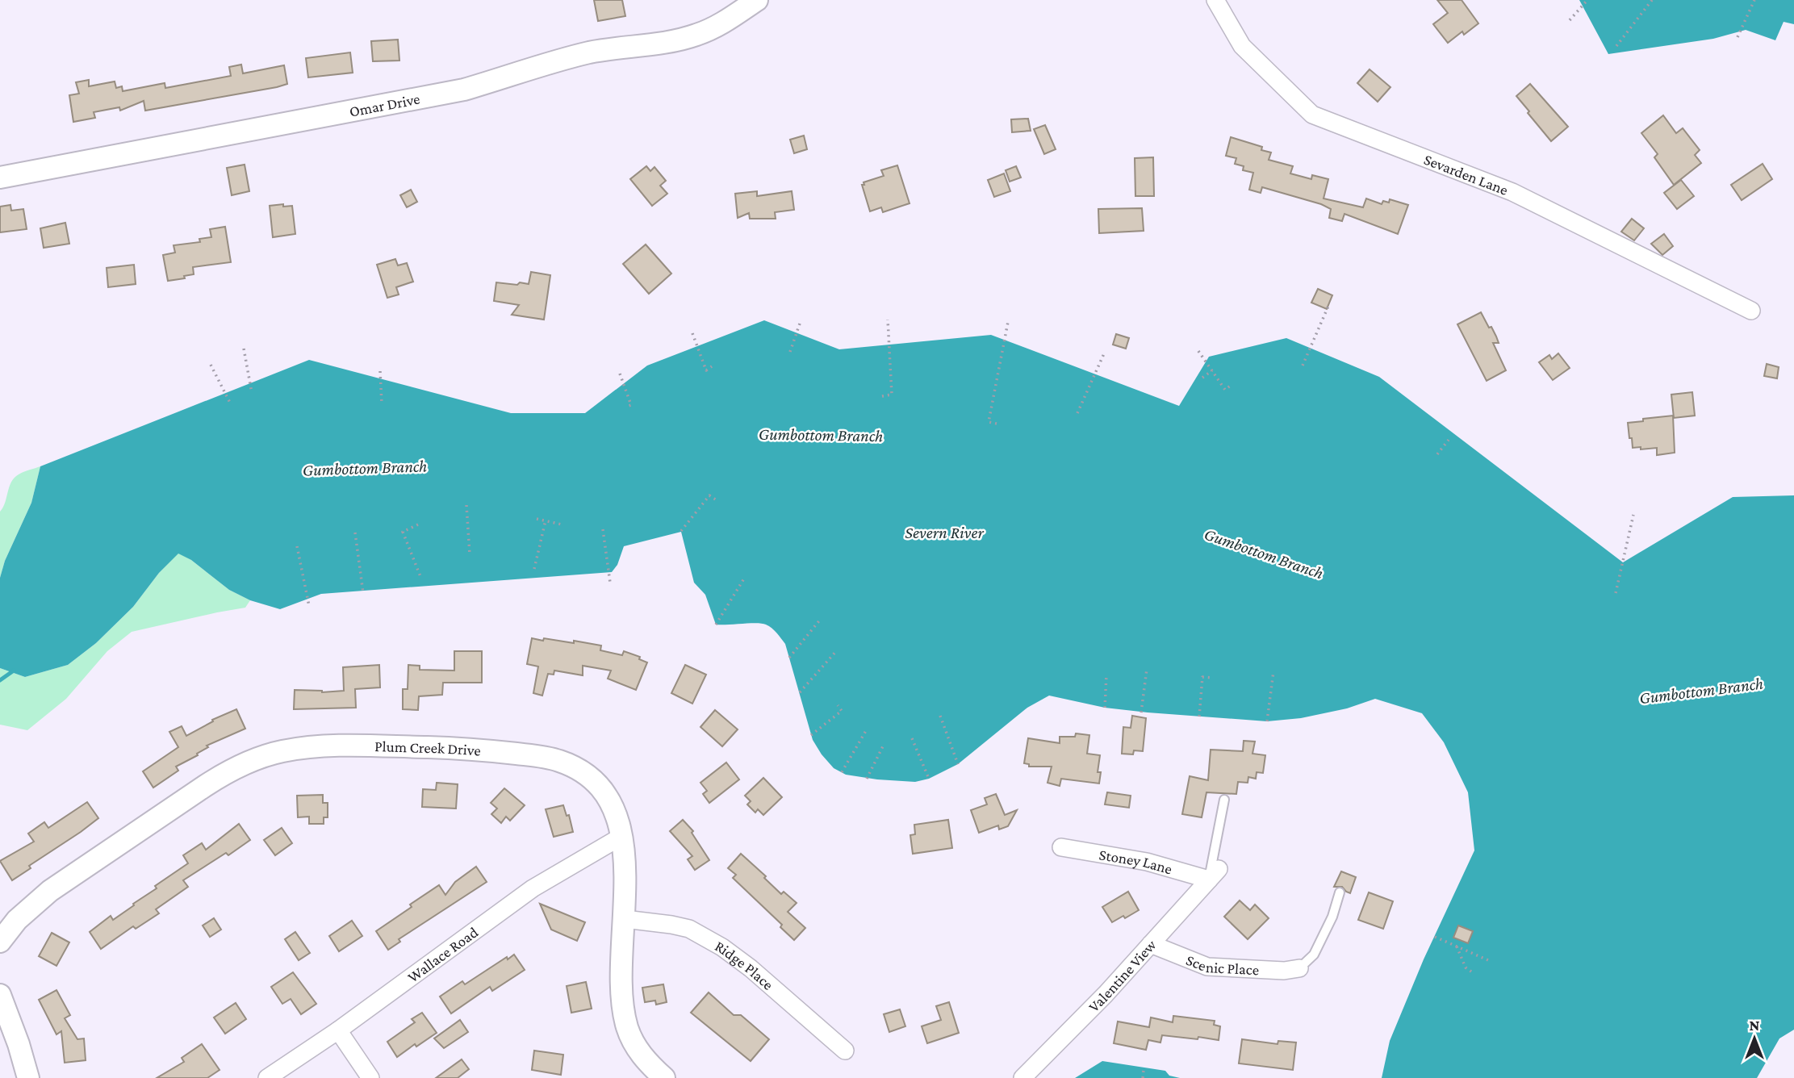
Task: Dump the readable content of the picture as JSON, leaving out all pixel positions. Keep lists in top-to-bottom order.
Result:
{
  "streets": {
    "street": [
      "Omar Drive",
      "Sevarden Lane",
      "Plum Creek Drive",
      "Stoney Lane",
      "Wallace Road",
      "Scenic Place",
      "Ridge Place",
      "Valentine View"
    ]
  },
  "crossings": [
    ["Plum Creek Drive", "Wallace Road"],
    ["Plum Creek Drive", "Ridge Place"],
    ["Stoney Lane", "Valentine View"],
    ["Scenic Place", "Valentine View"]
  ],
  "water": ["Gumbottom Branch", "Severn River"],
  "north": "top"
}
